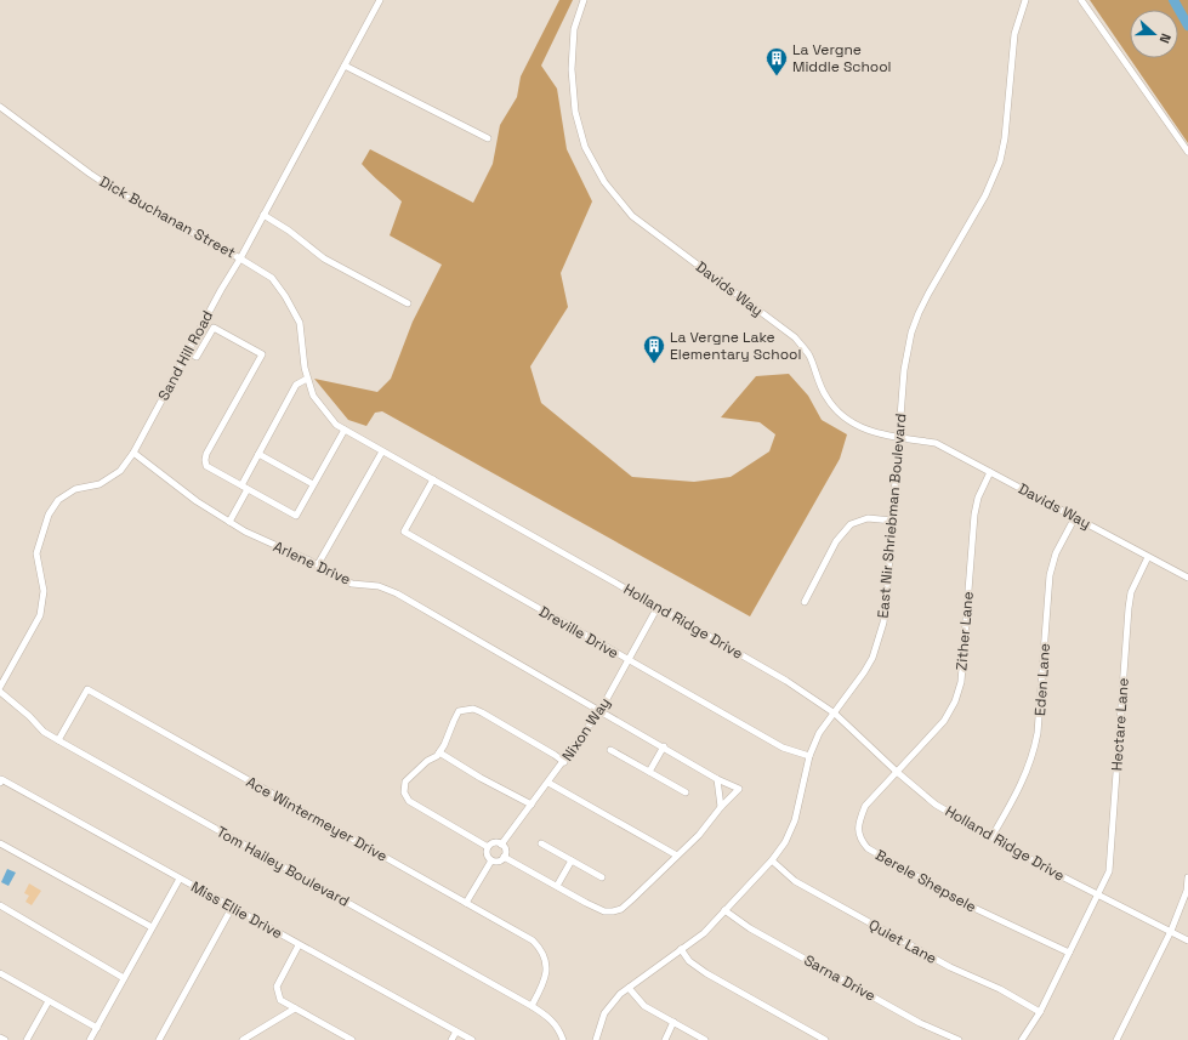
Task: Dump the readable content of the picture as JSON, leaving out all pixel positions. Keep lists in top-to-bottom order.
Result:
{
  "streets": {
    "street": [
      "Dick Buchanan Street",
      "Davids Way",
      "Sand Hill Road",
      "East Nir Shriebman Boulevard",
      "Arlene Drive",
      "Holland Ridge Drive",
      "Zither Lane",
      "Dreville Drive",
      "Eden Lane",
      "Hectare Lane",
      "Nixon Way",
      "Ace Wintermeyer Drive",
      "Tom Hailey Boulevard",
      "Berele Shepsele",
      "Miss Ellie Drive",
      "Quiet Lane",
      "Sarna Drive"
    ]
  },
  "crossings": [
    ["Dick Buchanan Street", "Sand Hill Road"],
    ["Dick Buchanan Street", "Holland Ridge Drive"],
    ["Davids Way", "East Nir Shriebman Boulevard"],
    ["Davids Way", "Zither Lane"],
    ["Davids Way", "Eden Lane"],
    ["Davids Way", "Hectare Lane"],
    ["Sand Hill Road", "Arlene Drive"],
    ["Sand Hill Road", "Holland Ridge Drive"],
    ["East Nir Shriebman Boulevard", "Holland Ridge Drive"],
    ["East Nir Shriebman Boulevard", "Dreville Drive"],
    ["East Nir Shriebman Boulevard", "Quiet Lane"],
    ["East Nir Shriebman Boulevard", "Sarna Drive"],
    ["Arlene Drive", "Nixon Way"],
    ["Holland Ridge Drive", "Zither Lane"],
    ["Holland Ridge Drive", "Dreville Drive"],
    ["Holland Ridge Drive", "Eden Lane"],
    ["Holland Ridge Drive", "Hectare Lane"],
    ["Holland Ridge Drive", "Nixon Way"],
    ["Holland Ridge Drive", "Berele Shepsele"],
    ["Zither Lane", "Berele Shepsele"],
    ["Dreville Drive", "Nixon Way"],
    ["Hectare Lane", "Berele Shepsele"],
    ["Hectare Lane", "Quiet Lane"],
    ["Ace Wintermeyer Drive", "Tom Hailey Boulevard"]
  ],
  "places": {
    "building": ["La Vergne Middle School", "La Vergne Lake Elementary School"]
  },
  "north": "right"
}
